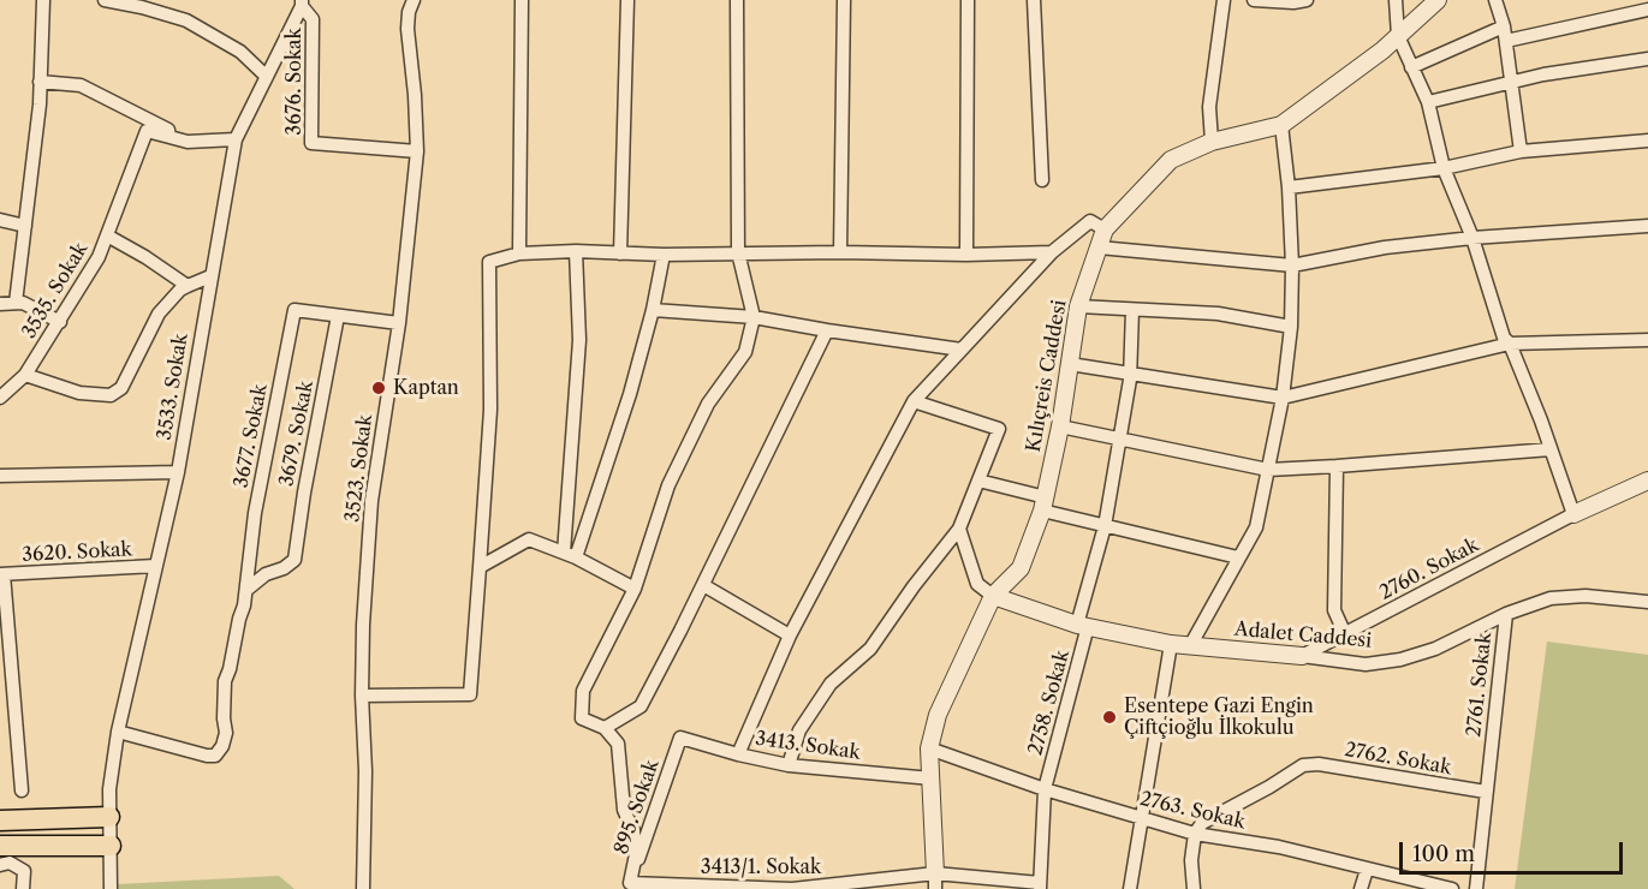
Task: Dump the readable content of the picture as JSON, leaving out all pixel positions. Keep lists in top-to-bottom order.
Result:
{
  "streets": {
    "street": [
      "3676. Sokak",
      "3535. Sokak",
      "Kılıçreis Caddesi",
      "3533. Sokak",
      "3679. Sokak",
      "3677. Sokak",
      "3523. Sokak",
      "3620. Sokak",
      "2760. Sokak",
      "Adalet Caddesi",
      "2761. Sokak",
      "2758. Sokak",
      "3413. Sokak",
      "2762. Sokak",
      "895. Sokak",
      "2763. Sokak",
      "3413/1. Sokak"
    ]
  },
  "crossings": [
    ["3676. Sokak", "3533. Sokak"],
    ["3676. Sokak", "3523. Sokak"],
    ["Kılıçreis Caddesi", "Adalet Caddesi"],
    ["Kılıçreis Caddesi", "3413. Sokak"],
    ["Kılıçreis Caddesi", "2763. Sokak"],
    ["Kılıçreis Caddesi", "3413/1. Sokak"],
    ["3533. Sokak", "3677. Sokak"],
    ["3533. Sokak", "3620. Sokak"],
    ["3679. Sokak", "3677. Sokak"],
    ["2760. Sokak", "Adalet Caddesi"],
    ["Adalet Caddesi", "2761. Sokak"],
    ["Adalet Caddesi", "2758. Sokak"],
    ["2761. Sokak", "2762. Sokak"],
    ["2758. Sokak", "2763. Sokak"],
    ["2758. Sokak", "3413/1. Sokak"],
    ["3413. Sokak", "895. Sokak"],
    ["2762. Sokak", "2763. Sokak"],
    ["895. Sokak", "3413/1. Sokak"]
  ],
  "places": ["Kaptan", "Esentepe Gazi Engin Çiftçioğlu İlkokulu"],
  "scale_bar": "100 m"
}
